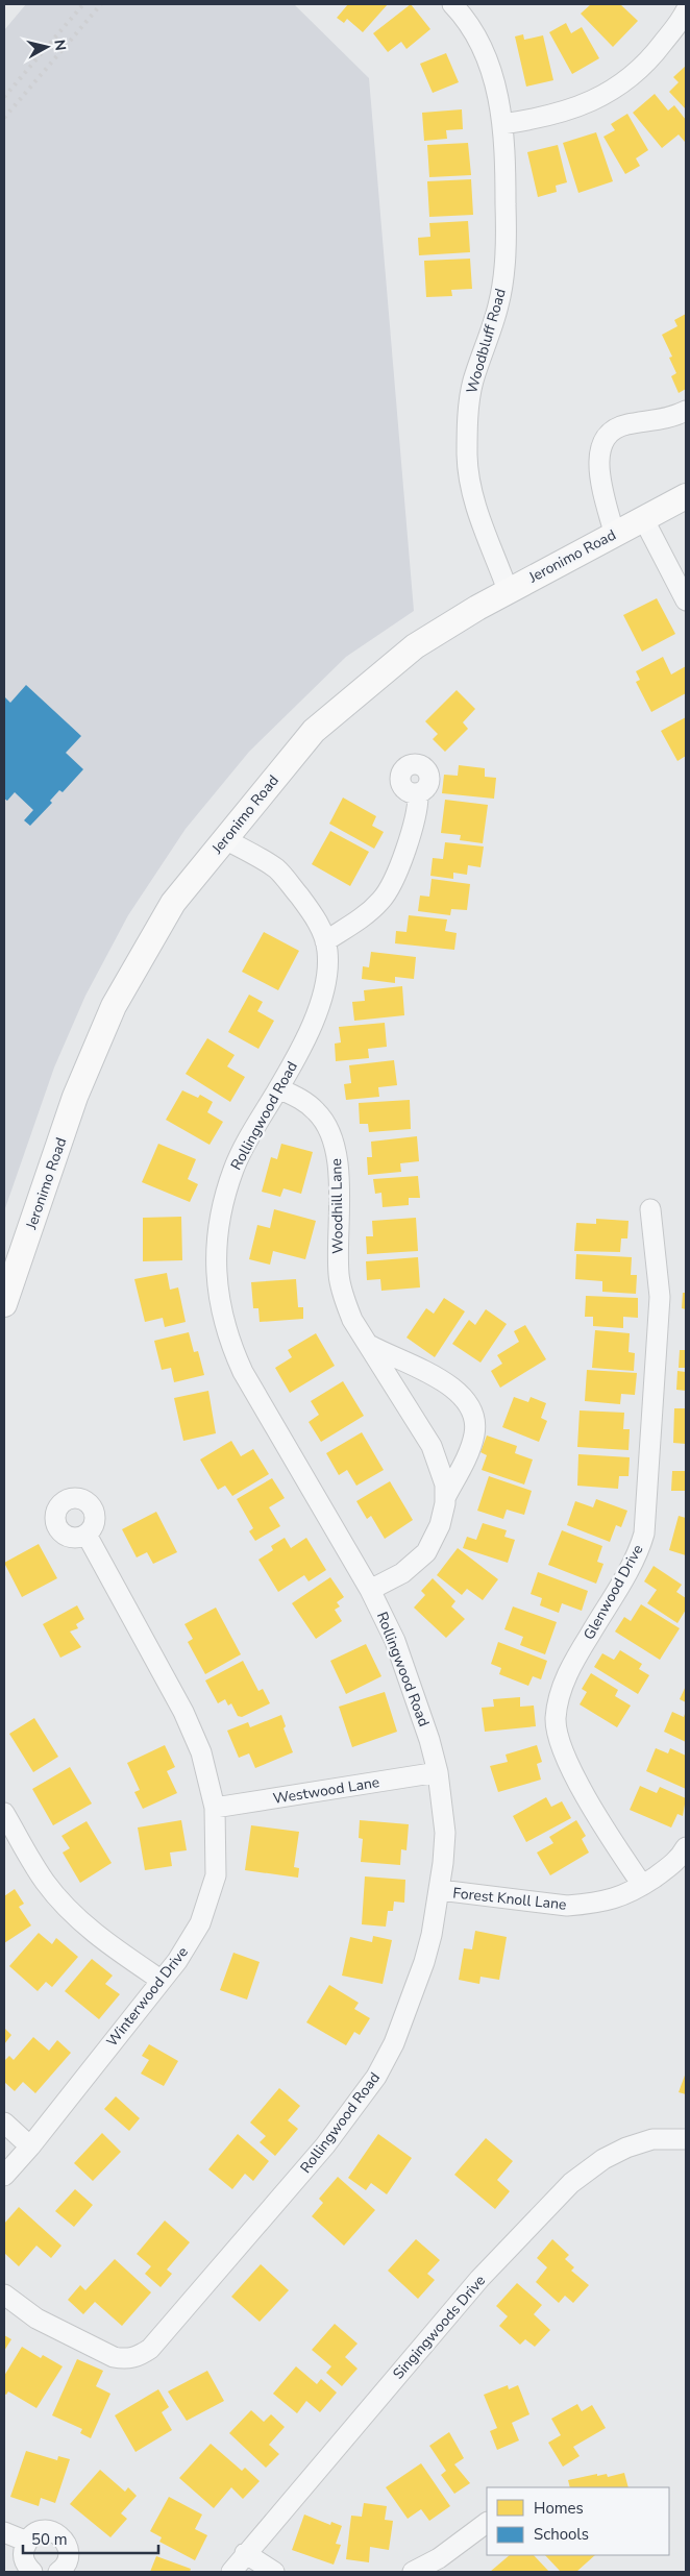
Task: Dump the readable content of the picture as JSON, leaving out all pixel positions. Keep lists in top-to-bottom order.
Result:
{
  "streets": {
    "main road": ["Jeronimo Road"],
    "street": [
      "Woodbluff Road",
      "Rollingwood Road",
      "Woodhill Lane",
      "Glenwood Drive",
      "Westwood Lane",
      "Forest Knoll Lane",
      "Winterwood Drive",
      "Singingwoods Drive"
    ]
  },
  "crossings": [
    ["Woodbluff Road", "Jeronimo Road"],
    ["Jeronimo Road", "Rollingwood Road"],
    ["Rollingwood Road", "Woodhill Lane"],
    ["Rollingwood Road", "Westwood Lane"],
    ["Rollingwood Road", "Forest Knoll Lane"],
    ["Glenwood Drive", "Forest Knoll Lane"],
    ["Westwood Lane", "Winterwood Drive"]
  ],
  "legend": ["Homes", "Schools"],
  "scale_bar": "50 m",
  "north": "right"
}
